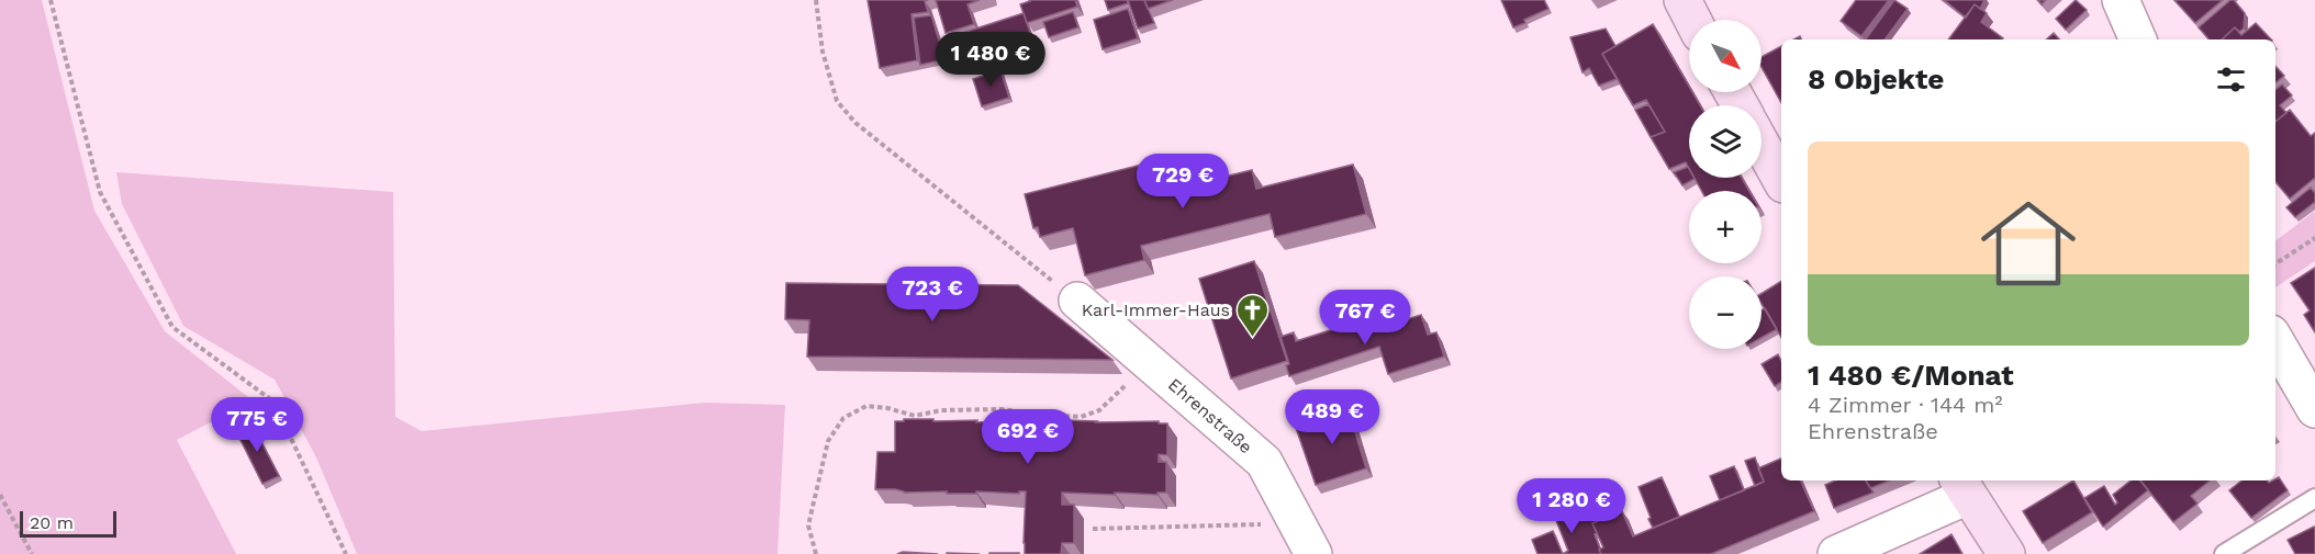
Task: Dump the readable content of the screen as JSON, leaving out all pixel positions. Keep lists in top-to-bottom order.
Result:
{
  "streets": {
    "street": ["Ehrenstraße"]
  },
  "places": {
    "church": ["Karl-Immer-Haus"]
  },
  "scale_bar": "20 m",
  "north": "bottom right",
  "page": {
    "map_buttons": ["+", "−"],
    "price": [
      "1 480 €",
      "729 €",
      "723 €",
      "767 €",
      "489 €",
      "775 €",
      "692 €",
      "1 280 €"
    ],
    "heading": "8 Objekte",
    "list": [
      {
        "name": "1 480 €/Monat",
        "note": "4 Zimmer · 144 m² · Ehrenstraße"
      }
    ],
    "scale": "20 m"
  }
}
